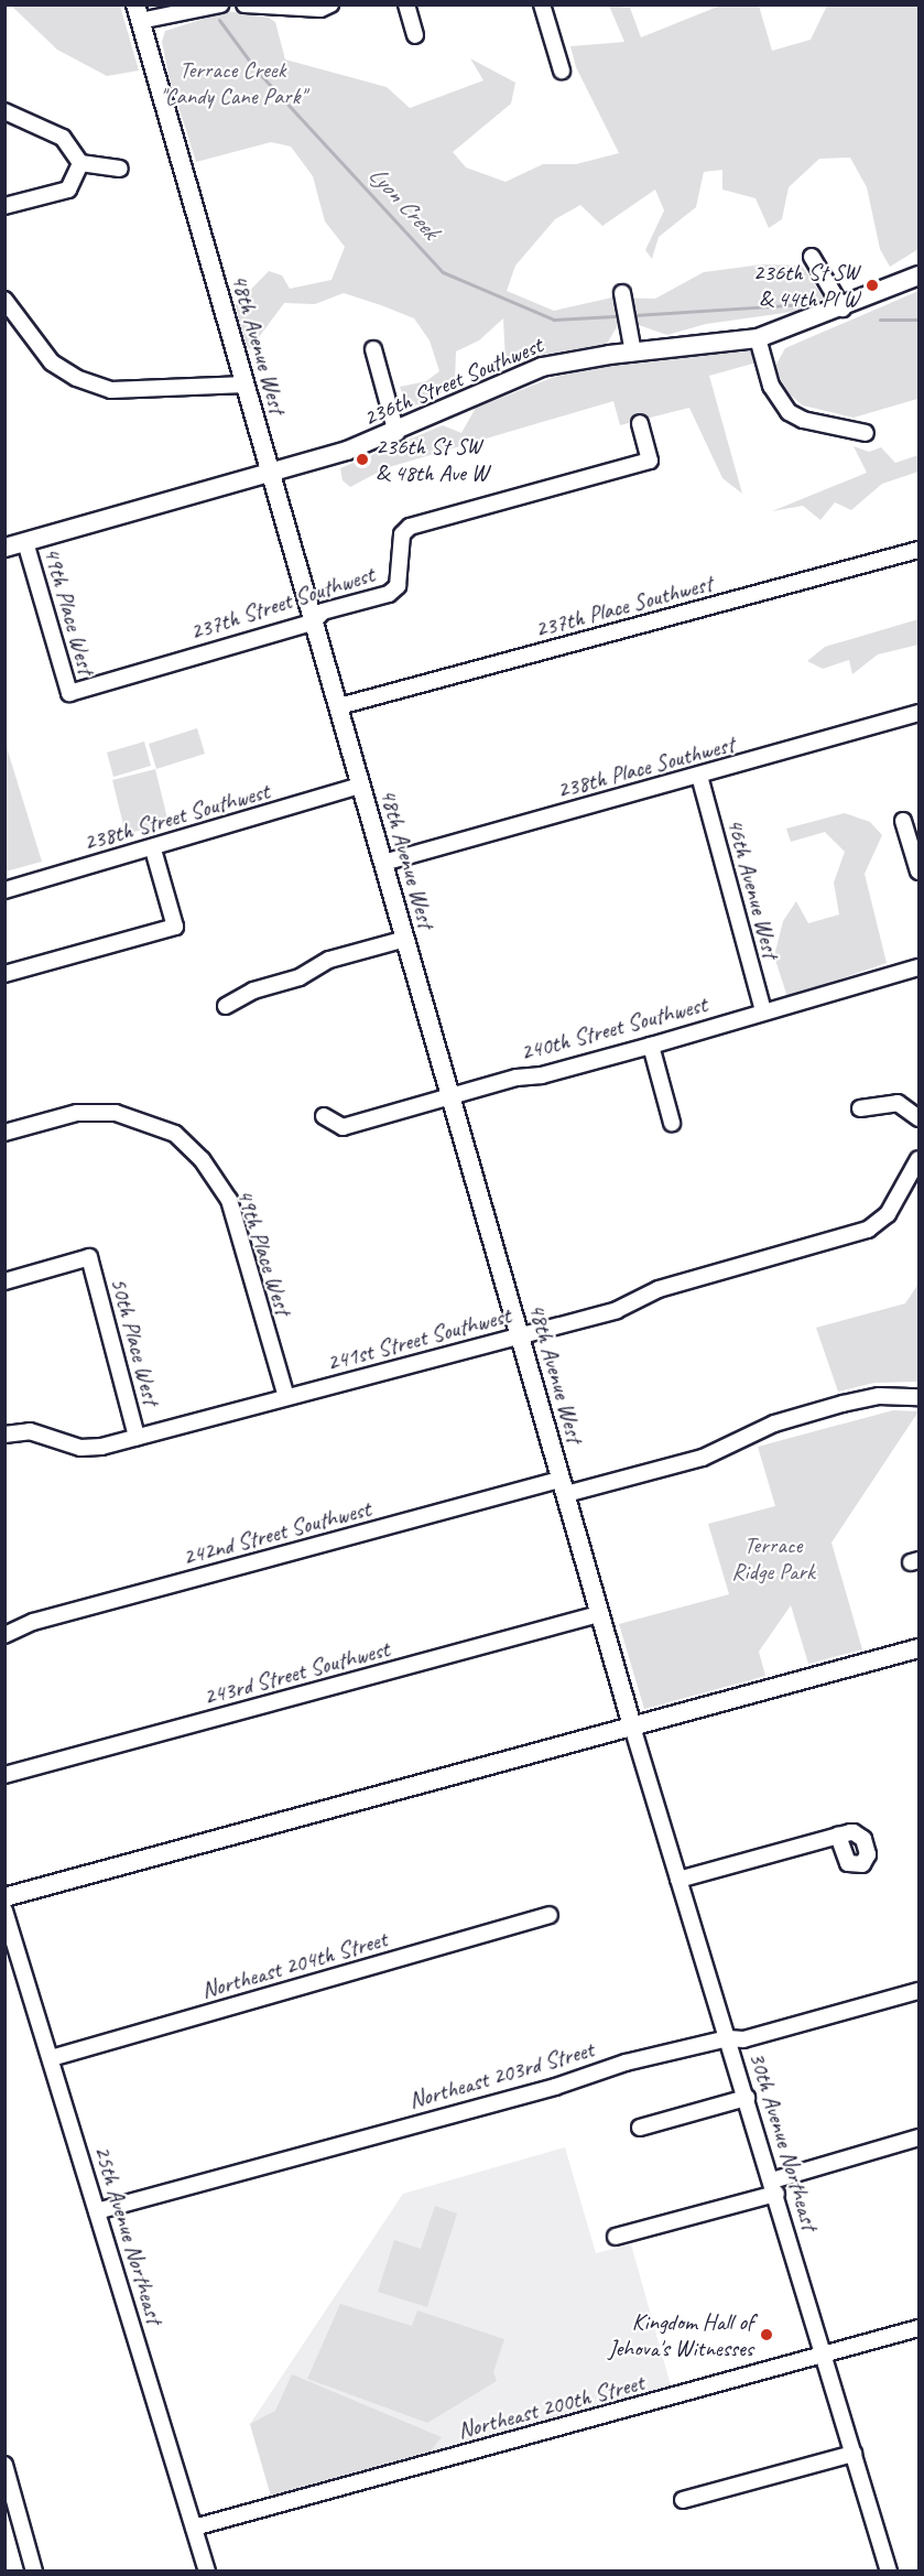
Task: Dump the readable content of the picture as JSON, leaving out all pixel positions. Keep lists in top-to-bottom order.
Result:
{
  "streets": {
    "main road": ["48th Avenue West", "236th Street Southwest"],
    "street": [
      "237th Street Southwest",
      "237th Place Southwest",
      "49th Place West",
      "238th Place Southwest",
      "238th Street Southwest",
      "46th Avenue West",
      "240th Street Southwest",
      "241st Street Southwest",
      "50th Place West",
      "242nd Street Southwest",
      "243rd Street Southwest",
      "Northeast 204th Street",
      "Northeast 203rd Street",
      "30th Avenue Northeast",
      "25th Avenue Northeast",
      "Northeast 200th Street"
    ]
  },
  "crossings": [
    ["48th Avenue West", "236th Street Southwest"],
    ["48th Avenue West", "237th Street Southwest"],
    ["48th Avenue West", "237th Place Southwest"],
    ["48th Avenue West", "238th Place Southwest"],
    ["48th Avenue West", "238th Street Southwest"],
    ["48th Avenue West", "240th Street Southwest"],
    ["48th Avenue West", "241st Street Southwest"],
    ["48th Avenue West", "242nd Street Southwest"],
    ["48th Avenue West", "243rd Street Southwest"],
    ["48th Avenue West", "30th Avenue Northeast"],
    ["236th Street Southwest", "49th Place West"],
    ["237th Street Southwest", "49th Place West"],
    ["49th Place West", "241st Street Southwest"],
    ["238th Place Southwest", "46th Avenue West"],
    ["46th Avenue West", "240th Street Southwest"],
    ["241st Street Southwest", "50th Place West"],
    ["Northeast 204th Street", "25th Avenue Northeast"],
    ["Northeast 203rd Street", "30th Avenue Northeast"],
    ["Northeast 203rd Street", "25th Avenue Northeast"],
    ["30th Avenue Northeast", "Northeast 200th Street"],
    ["25th Avenue Northeast", "Northeast 200th Street"]
  ],
  "water": ["Lyon Creek"],
  "parks": ["Terrace Creek \"Candy Cane Park\"", "Terrace Ridge Park"],
  "places": ["236th St SW & 44th Pl W", "236th St SW & 48th Ave W", "Kingdom Hall of Jehova's Witnesses"]
}
